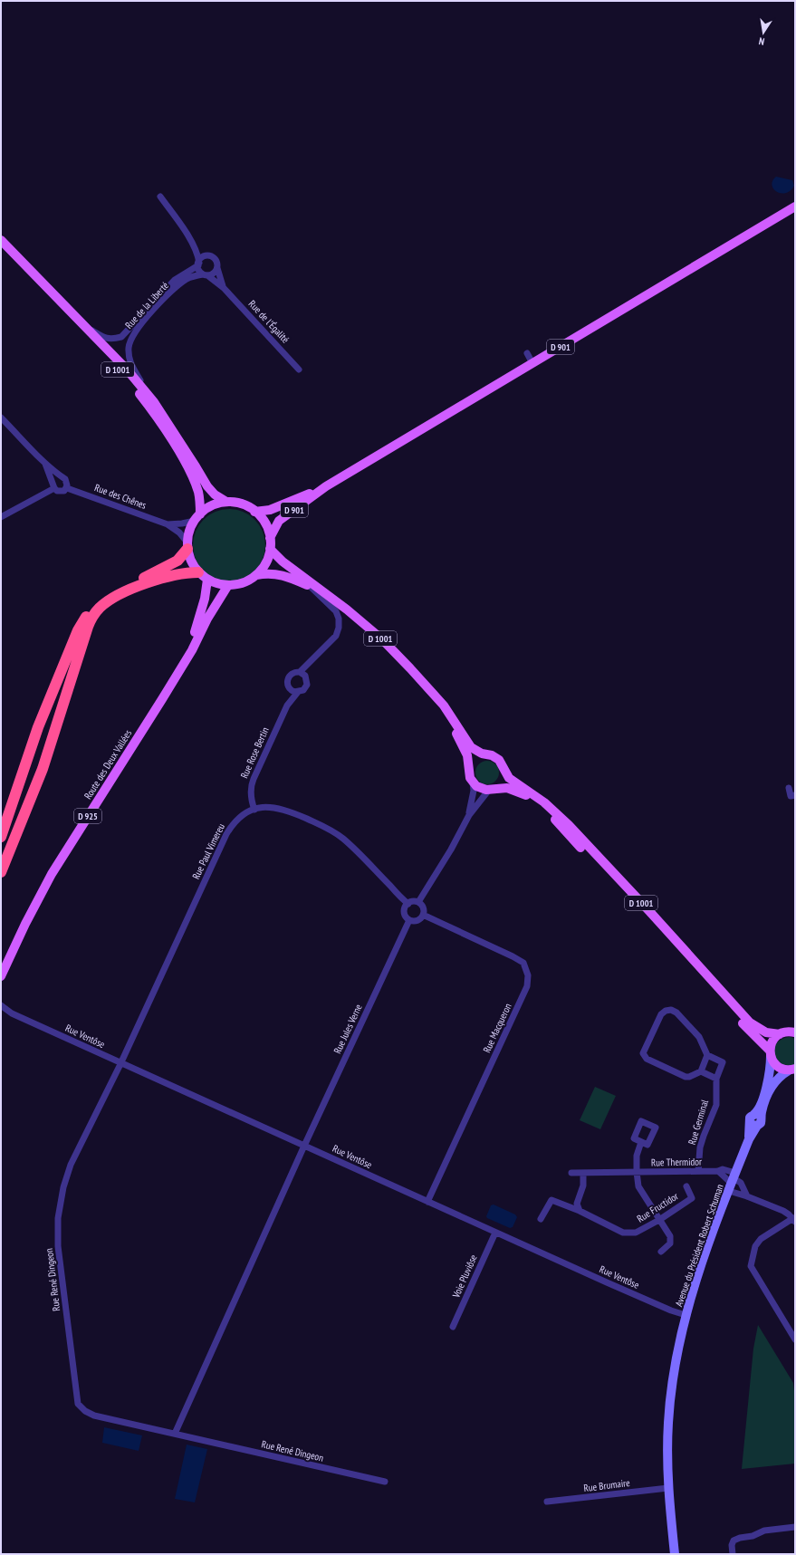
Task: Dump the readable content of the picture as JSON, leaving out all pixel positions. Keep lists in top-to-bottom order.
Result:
{
  "streets": {
    "main road": [
      "D 901",
      "D 1001",
      "Route des Deux Vallées",
      "D 925"
    ],
    "street": [
      "Rue de la Liberté",
      "Rue de l'Égalité",
      "Rue des Chênes",
      "Rue Rose Bertin",
      "Rue Paul Vimereu",
      "Rue Macqueron",
      "Rue Jules Verne",
      "Rue Ventôse",
      "Rue Germinal",
      "Rue Thermidor",
      "Rue Fructidor",
      "Avenue du Président Robert Schuman",
      "Voie Pluviôse",
      "Rue René Dingeon",
      "Rue Brumaire"
    ]
  },
  "crossings": [
    ["Rue de la Liberté", "Rue de l'Égalité"],
    ["Rue de la Liberté", "D 1001"],
    ["D 901", "D 1001"],
    ["D 901", "Rue des Chênes"],
    ["D 901", "Route des Deux Vallées"],
    ["D 1001", "Rue des Chênes"],
    ["D 1001", "Route des Deux Vallées"],
    ["Rue des Chênes", "Route des Deux Vallées"],
    ["Rue Rose Bertin", "Rue Paul Vimereu"],
    ["Rue Paul Vimereu", "Rue Macqueron"],
    ["Rue Paul Vimereu", "Rue Jules Verne"],
    ["Rue Paul Vimereu", "Rue Ventôse"],
    ["Rue Paul Vimereu", "Rue René Dingeon"],
    ["Rue Macqueron", "Rue Jules Verne"],
    ["Rue Macqueron", "Rue Ventôse"],
    ["Rue Jules Verne", "Rue Ventôse"],
    ["Rue Ventôse", "Avenue du Président Robert Schuman"],
    ["Rue Ventôse", "Voie Pluviôse"],
    ["Rue Ventôse", "Rue René Dingeon"],
    ["Rue Germinal", "Rue Thermidor"],
    ["Rue Thermidor", "Avenue du Président Robert Schuman"],
    ["Avenue du Président Robert Schuman", "Rue Brumaire"]
  ],
  "north": "bottom"
}
